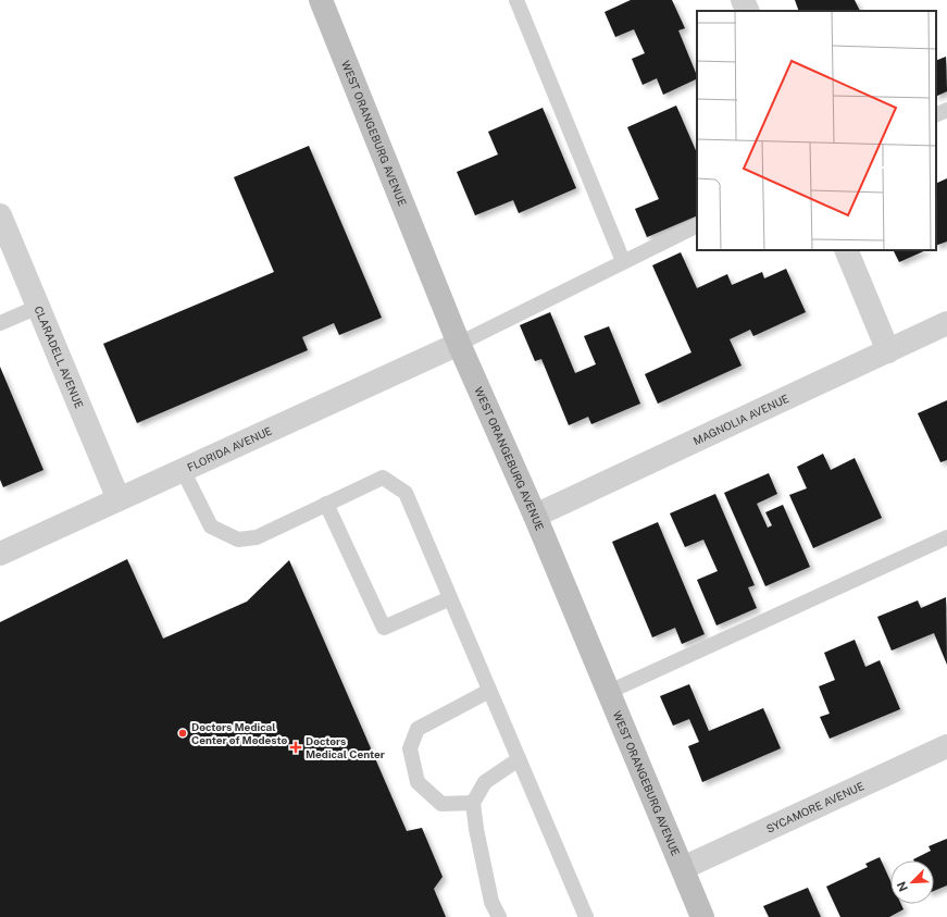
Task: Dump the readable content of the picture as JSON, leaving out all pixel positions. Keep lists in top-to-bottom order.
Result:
{
  "streets": {
    "street": [
      "WEST ORANGEBURG AVENUE",
      "CLARADELL AVENUE",
      "MAGNOLIA AVENUE",
      "FLORIDA AVENUE",
      "SYCAMORE AVENUE"
    ]
  },
  "crossings": [
    ["WEST ORANGEBURG AVENUE", "MAGNOLIA AVENUE"],
    ["WEST ORANGEBURG AVENUE", "FLORIDA AVENUE"],
    ["WEST ORANGEBURG AVENUE", "SYCAMORE AVENUE"],
    ["CLARADELL AVENUE", "FLORIDA AVENUE"]
  ],
  "places": {
    "other": ["Doctors Medical Center of Modesto"],
    "health": ["Doctors Medical Center"]
  },
  "north": "bottom left"
}
